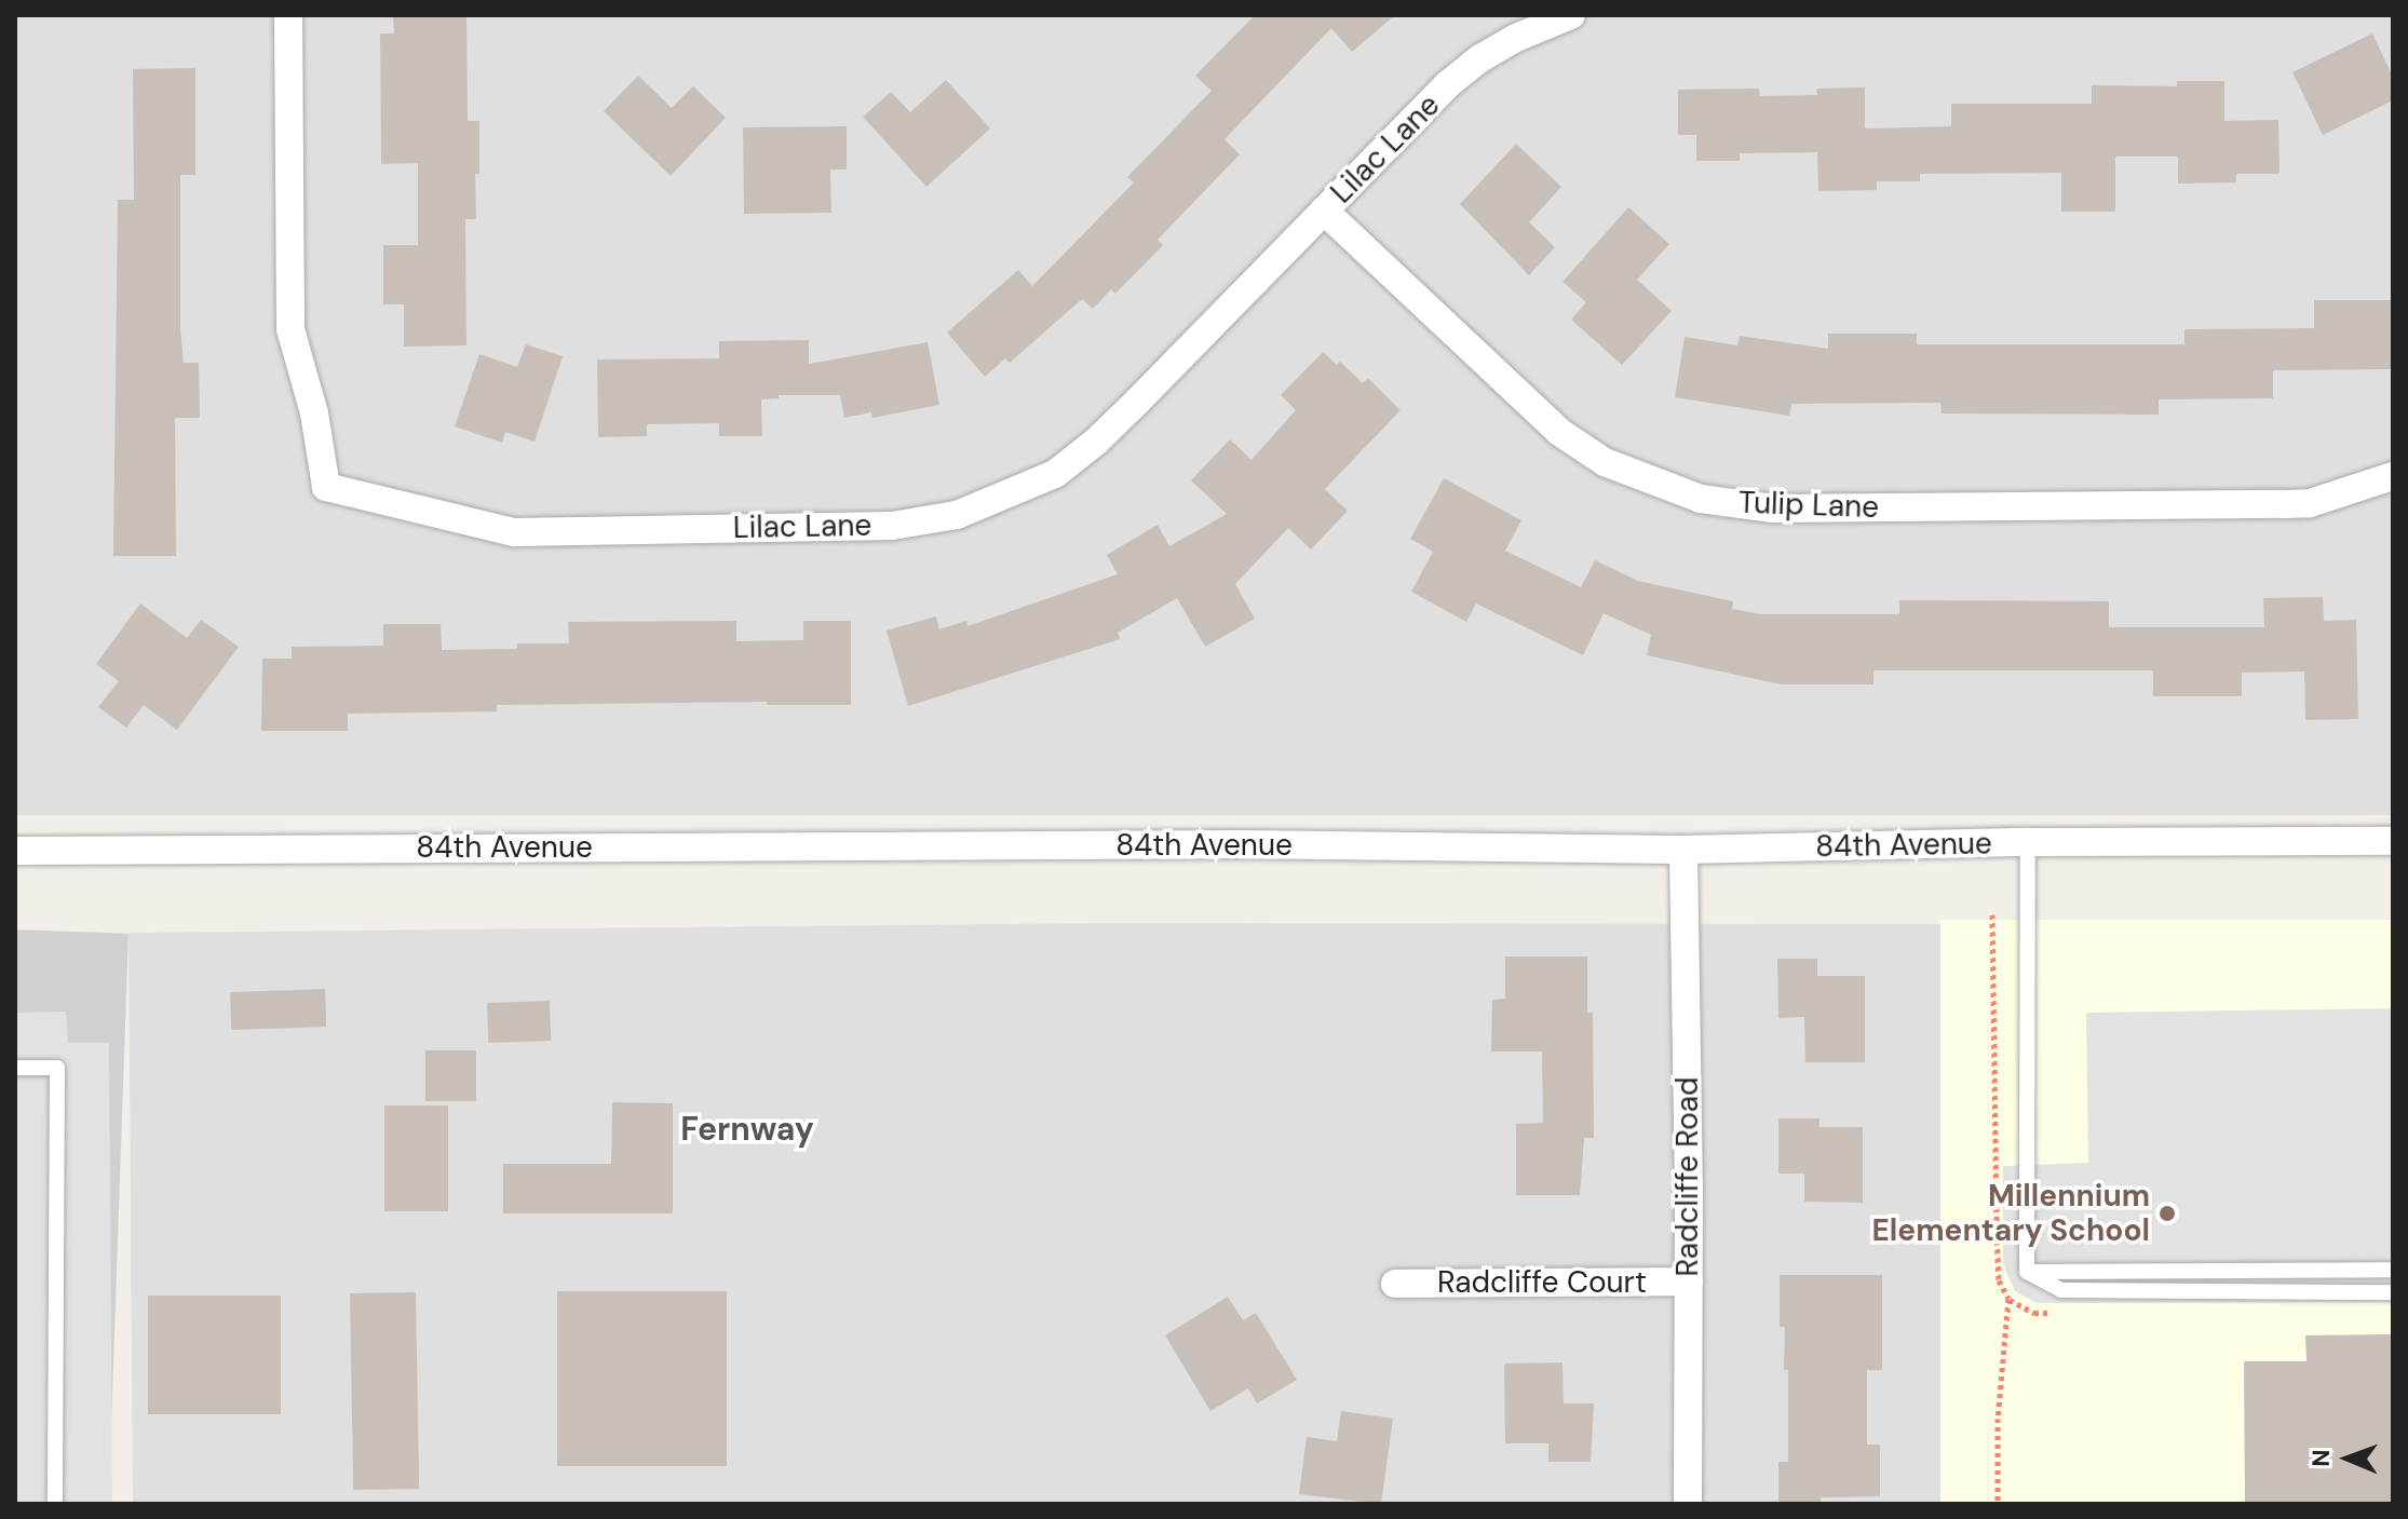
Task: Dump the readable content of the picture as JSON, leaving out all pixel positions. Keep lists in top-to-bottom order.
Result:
{
  "streets": {
    "street": [
      "Lilac Lane",
      "Tulip Lane",
      "84th Avenue",
      "Radcliffe Road",
      "Radcliffe Court"
    ]
  },
  "crossings": [
    ["Lilac Lane", "Tulip Lane"],
    ["84th Avenue", "Radcliffe Road"],
    ["Radcliffe Road", "Radcliffe Court"]
  ],
  "districts": ["Fernway"],
  "places": ["Millennium Elementary School"],
  "north": "left"
}
